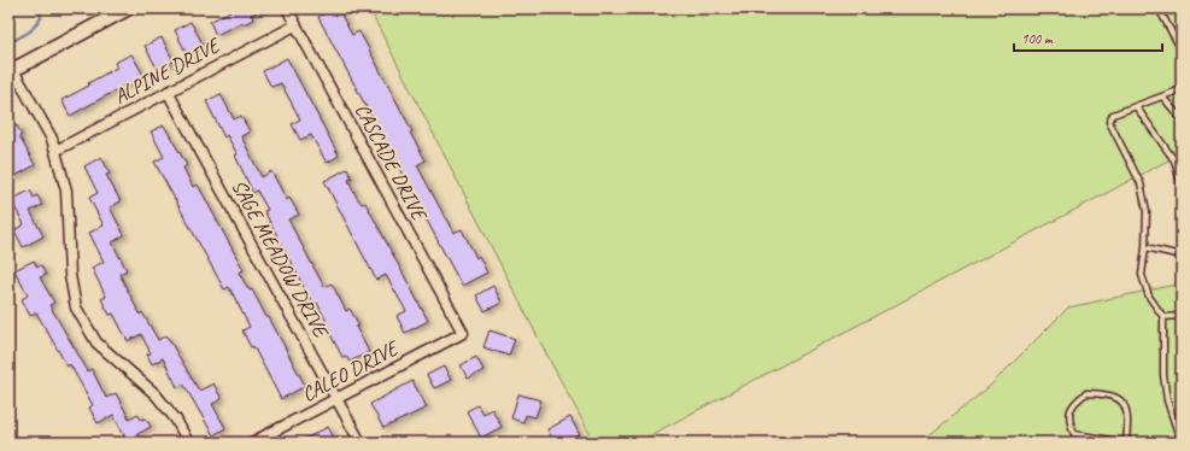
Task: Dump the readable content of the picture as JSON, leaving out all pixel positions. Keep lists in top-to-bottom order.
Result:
{
  "streets": {
    "street": [
      "ALPINE DRIVE",
      "CASCADE DRIVE",
      "SAGE MEADOW DRIVE",
      "CALEO DRIVE"
    ]
  },
  "crossings": [
    ["ALPINE DRIVE", "CASCADE DRIVE"],
    ["ALPINE DRIVE", "SAGE MEADOW DRIVE"],
    ["CASCADE DRIVE", "CALEO DRIVE"],
    ["SAGE MEADOW DRIVE", "CALEO DRIVE"]
  ],
  "scale_bar": "100 m"
}
